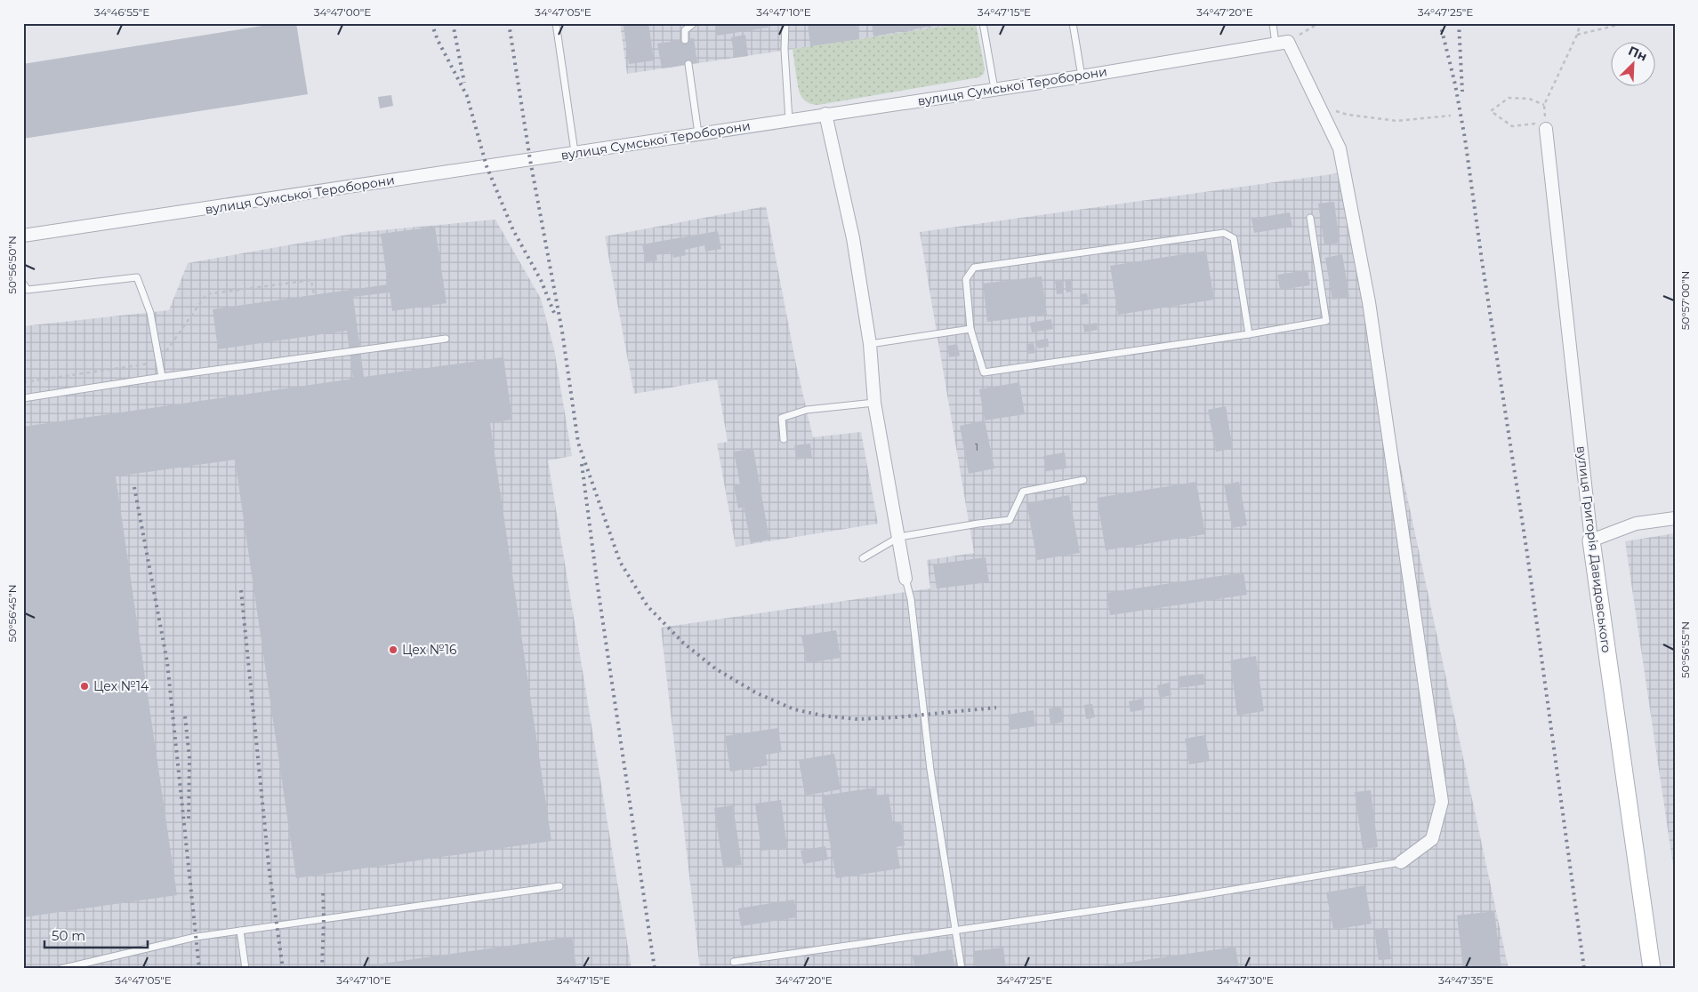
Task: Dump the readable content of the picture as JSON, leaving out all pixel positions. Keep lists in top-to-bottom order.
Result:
{
  "streets": {
    "street": ["вулиця Сумської Тероборони", "вулиця Григорія Давидовського"]
  },
  "places": ["Цех №16", "Цех №14"],
  "house_numbers": ["1"],
  "scale_bar": "50 m",
  "north": "top right",
  "coordinates": [
    "34°46'55\"E",
    "34°47'00\"E",
    "34°47'05\"E",
    "34°47'10\"E",
    "34°47'15\"E",
    "34°47'20\"E",
    "34°47'25\"E",
    "50°56'50\"N",
    "50°57'00\"N",
    "50°56'45\"N",
    "50°56'55\"N",
    "34°47'30\"E",
    "34°47'35\"E"
  ]
}
